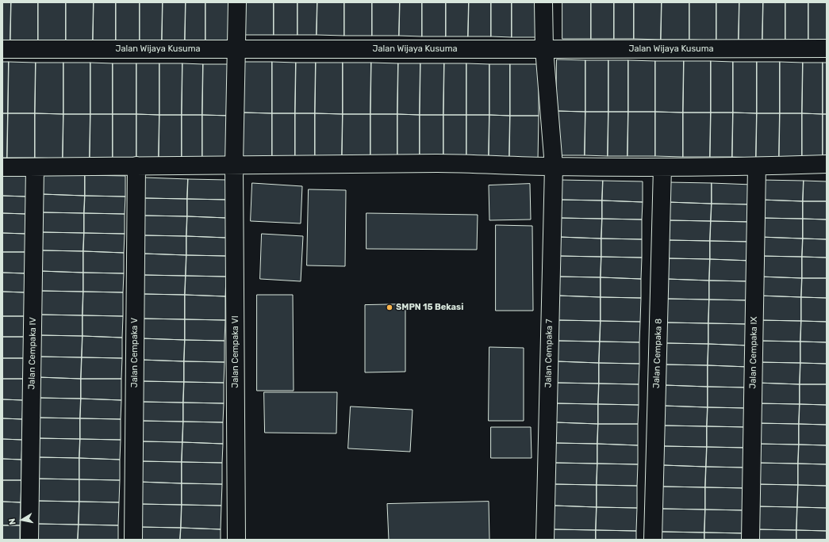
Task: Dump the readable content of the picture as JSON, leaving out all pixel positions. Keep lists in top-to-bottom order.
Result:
{
  "streets": {
    "street": [
      "Jalan Wijaya Kusuma",
      "Jalan Cempaka VI",
      "Jalan Cempaka V",
      "Jalan Cempaka IX",
      "Jalan Cempaka IV",
      "Jalan Cempaka 7",
      "Jalan Cempaka 8"
    ]
  },
  "crossings": [
    ["Jalan Wijaya Kusuma", "Jalan Cempaka VI"],
    ["Jalan Wijaya Kusuma", "Jalan Cempaka 7"]
  ],
  "places": ["SMPN 15 Bekasi"],
  "north": "left"
}
